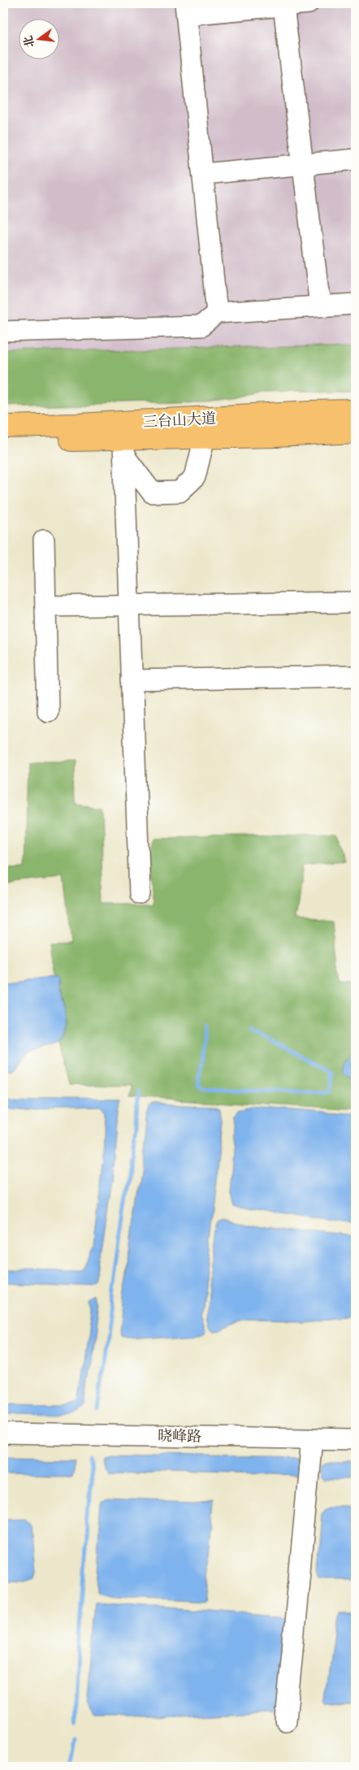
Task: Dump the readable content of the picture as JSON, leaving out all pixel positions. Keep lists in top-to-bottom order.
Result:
{
  "streets": {
    "main road": ["三台山大道"],
    "street": ["晓峰路"]
  },
  "north": "left"
}
